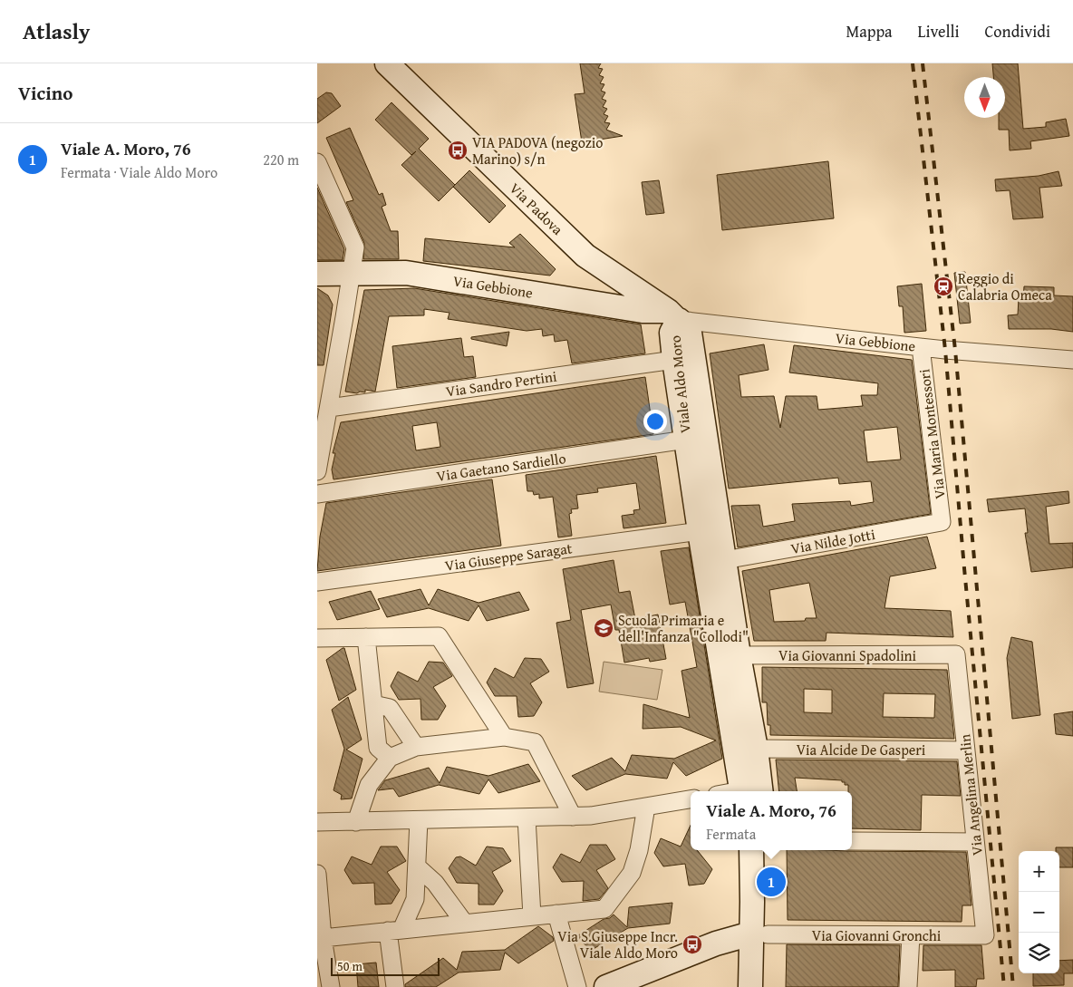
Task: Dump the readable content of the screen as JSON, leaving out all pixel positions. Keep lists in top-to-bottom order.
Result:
{
  "streets": {
    "street": [
      "Via Padova",
      "Via Gebbione",
      "Via Sandro Pertini",
      "Viale Aldo Moro",
      "Via Maria Montessori",
      "Via Gaetano Sardiello",
      "Via Nilde Jotti",
      "Via Giuseppe Saragat",
      "Via Giovanni Spadolini",
      "Via Alcide De Gasperi",
      "Via Angelina Merlin",
      "Via Giovanni Gronchi"
    ]
  },
  "crossings": [
    ["Via Padova", "Via Gebbione"],
    ["Via Padova", "Viale Aldo Moro"],
    ["Via Gebbione", "Viale Aldo Moro"],
    ["Via Gebbione", "Via Maria Montessori"],
    ["Via Sandro Pertini", "Viale Aldo Moro"],
    ["Viale Aldo Moro", "Via Gaetano Sardiello"],
    ["Viale Aldo Moro", "Via Nilde Jotti"],
    ["Viale Aldo Moro", "Via Giuseppe Saragat"],
    ["Viale Aldo Moro", "Via Giovanni Spadolini"],
    ["Viale Aldo Moro", "Via Alcide De Gasperi"],
    ["Via Maria Montessori", "Via Nilde Jotti"],
    ["Via Giovanni Spadolini", "Via Angelina Merlin"],
    ["Via Alcide De Gasperi", "Via Angelina Merlin"],
    ["Via Angelina Merlin", "Via Giovanni Gronchi"]
  ],
  "places": {
    "bus stop": ["VIA PADOVA (negozio Marino) s/n", "Via S.Giuseppe Incr. Viale Aldo Moro"],
    "station": ["Reggio di Calabria Omeca"],
    "school or university": ["Scuola Primaria e dell'Infanza \"Collodi\""]
  },
  "scale_bar": "50 m",
  "north": "bottom",
  "page": {
    "header": "Atlasly",
    "nav": ["Mappa", "Livelli", "Condividi"],
    "heading": "Vicino",
    "list": [
      {
        "mark": "1",
        "name": "Viale A. Moro, 76",
        "note": "Fermata · Viale Aldo Moro",
        "value": "220 m"
      }
    ],
    "popup": ["Viale A. Moro, 76", "Fermata"],
    "map_buttons": ["+", "−"],
    "pins": "1",
    "scale": "50 m"
  }
}
